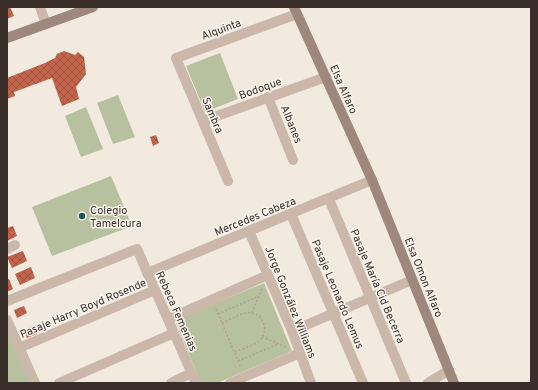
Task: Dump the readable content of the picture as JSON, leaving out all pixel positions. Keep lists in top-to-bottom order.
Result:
{
  "streets": {
    "street": [
      "Alquinta",
      "Bodoque",
      "Elsa Alfaro",
      "Sambra",
      "Albanes",
      "Mercedes Cabeza",
      "Elsa Omon Alfaro",
      "Pasaje María Cid Becerra",
      "Pasaje Leonardo Lemus",
      "Jorge González Williams",
      "Pasaje Harry Boyd Rosende",
      "Rebeca Femenias"
    ]
  },
  "crossings": [
    ["Alquinta", "Elsa Alfaro"],
    ["Alquinta", "Sambra"],
    ["Bodoque", "Elsa Alfaro"],
    ["Bodoque", "Sambra"],
    ["Bodoque", "Albanes"],
    ["Elsa Alfaro", "Mercedes Cabeza"],
    ["Elsa Alfaro", "Elsa Omon Alfaro"],
    ["Mercedes Cabeza", "Elsa Omon Alfaro"],
    ["Mercedes Cabeza", "Pasaje María Cid Becerra"],
    ["Mercedes Cabeza", "Pasaje Leonardo Lemus"],
    ["Mercedes Cabeza", "Jorge González Williams"],
    ["Mercedes Cabeza", "Rebeca Femenias"],
    ["Pasaje Harry Boyd Rosende", "Rebeca Femenias"]
  ],
  "places": ["Colegio Tamelcura"]
}
